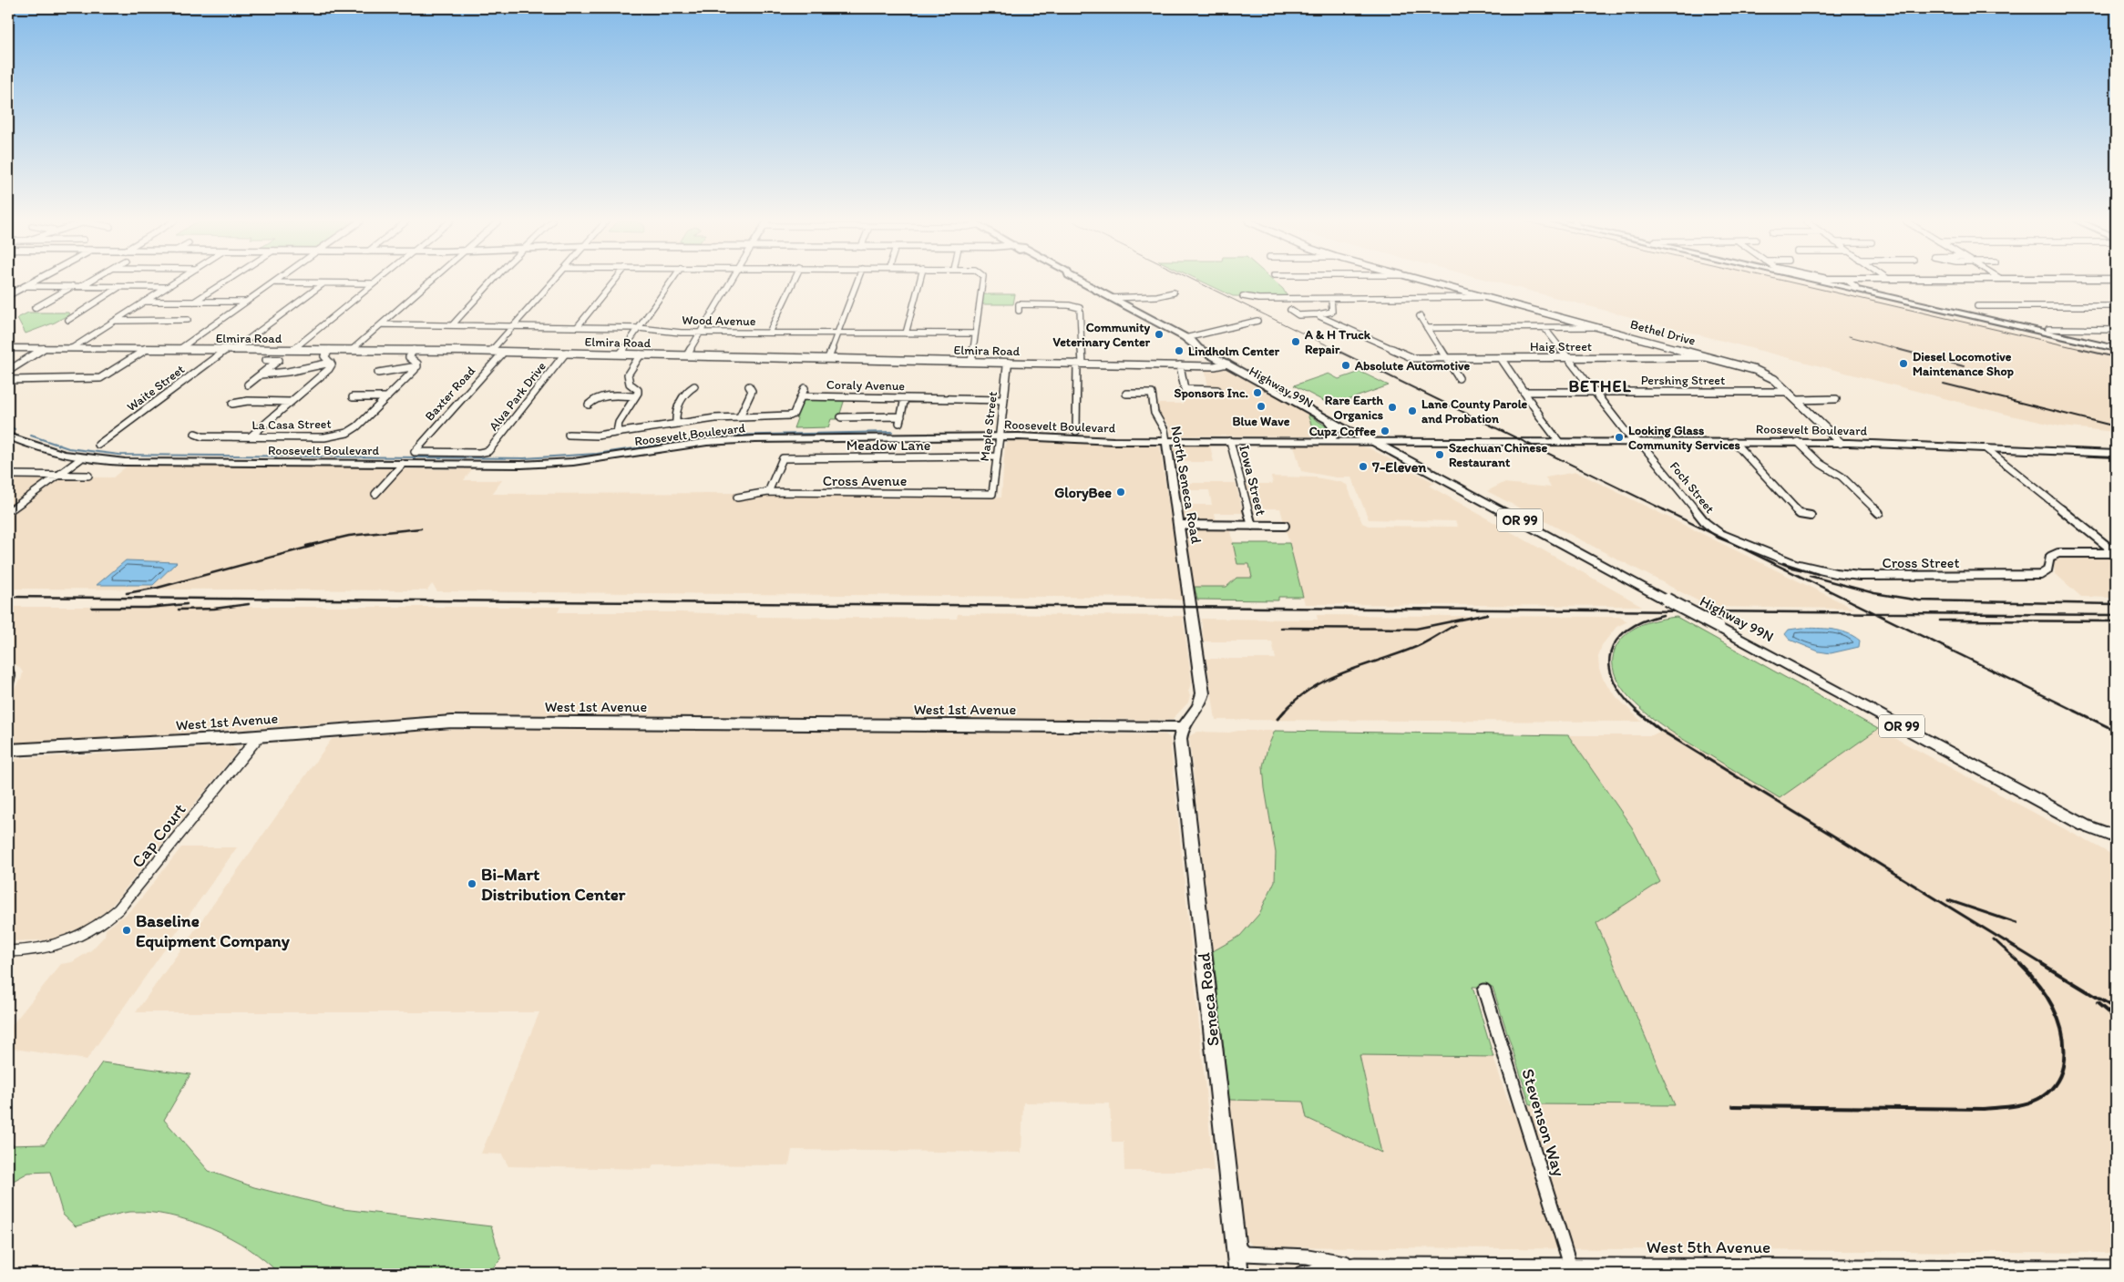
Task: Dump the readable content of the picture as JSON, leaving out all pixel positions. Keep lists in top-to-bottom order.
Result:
{
  "streets": {
    "main road": [
      "Highway 99N",
      "Roosevelt Boulevard",
      "North Seneca Road",
      "OR 99",
      "West 1st Avenue",
      "Seneca Road"
    ],
    "street": [
      "Wood Avenue",
      "Bethel Drive",
      "Elmira Road",
      "Haig Street",
      "Pershing Street",
      "Coraly Avenue",
      "Waite Street",
      "Baxter Road",
      "Alva Park Drive",
      "La Casa Street",
      "Maple Street",
      "Meadow Lane",
      "Cross Avenue",
      "Iowa Street",
      "Foch Street",
      "Cross Street",
      "Cap Court",
      "Stevenson Way",
      "West 5th Avenue"
    ]
  },
  "crossings": [
    ["Bethel Drive", "Haig Street"],
    ["Bethel Drive", "Pershing Street"],
    ["Bethel Drive", "Roosevelt Boulevard"],
    ["Elmira Road", "Highway 99N"],
    ["Elmira Road", "Waite Street"],
    ["Elmira Road", "Baxter Road"],
    ["Elmira Road", "Alva Park Drive"],
    ["Elmira Road", "Maple Street"],
    ["Haig Street", "Foch Street"],
    ["Pershing Street", "Foch Street"],
    ["Coraly Avenue", "Maple Street"],
    ["Highway 99N", "Roosevelt Boulevard"],
    ["Highway 99N", "OR 99"],
    ["Maple Street", "Roosevelt Boulevard"],
    ["Maple Street", "Meadow Lane"],
    ["Maple Street", "Cross Avenue"],
    ["Roosevelt Boulevard", "Iowa Street"],
    ["Roosevelt Boulevard", "North Seneca Road"],
    ["Roosevelt Boulevard", "Foch Street"],
    ["Meadow Lane", "Cross Avenue"],
    ["North Seneca Road", "West 1st Avenue"],
    ["North Seneca Road", "Seneca Road"],
    ["Foch Street", "Cross Street"],
    ["West 1st Avenue", "Cap Court"],
    ["West 1st Avenue", "Seneca Road"],
    ["Stevenson Way", "West 5th Avenue"]
  ],
  "districts": ["BETHEL"],
  "places": [
    "Community Veterinary Center",
    "A & H Truck Repair",
    "Lindholm Center",
    "Diesel Locomotive Maintenance Shop",
    "Absolute Automotive",
    "Sponsors Inc.",
    "Blue Wave",
    "Rare Earth Organics",
    "Lane County Parole and Probation",
    "Cupz Coffee",
    "Looking Glass Community Services",
    "Szechuan Chinese Restaurant",
    "7-Eleven",
    "GloryBee",
    "Bi-Mart Distribution Center",
    "Baseline Equipment Company"
  ]
}
